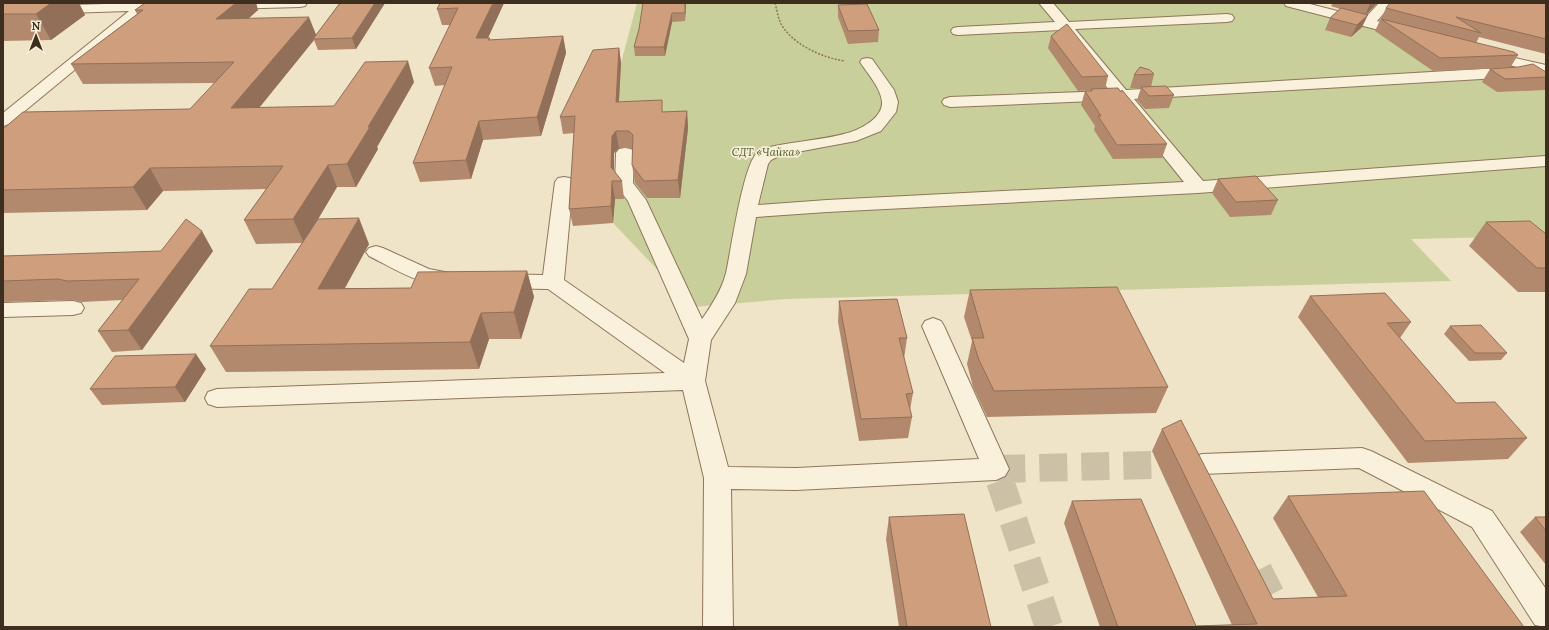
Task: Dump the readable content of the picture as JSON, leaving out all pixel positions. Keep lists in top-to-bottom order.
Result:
{
  "parks": ["СДТ «Чайка»"],
  "north": "top"
}
